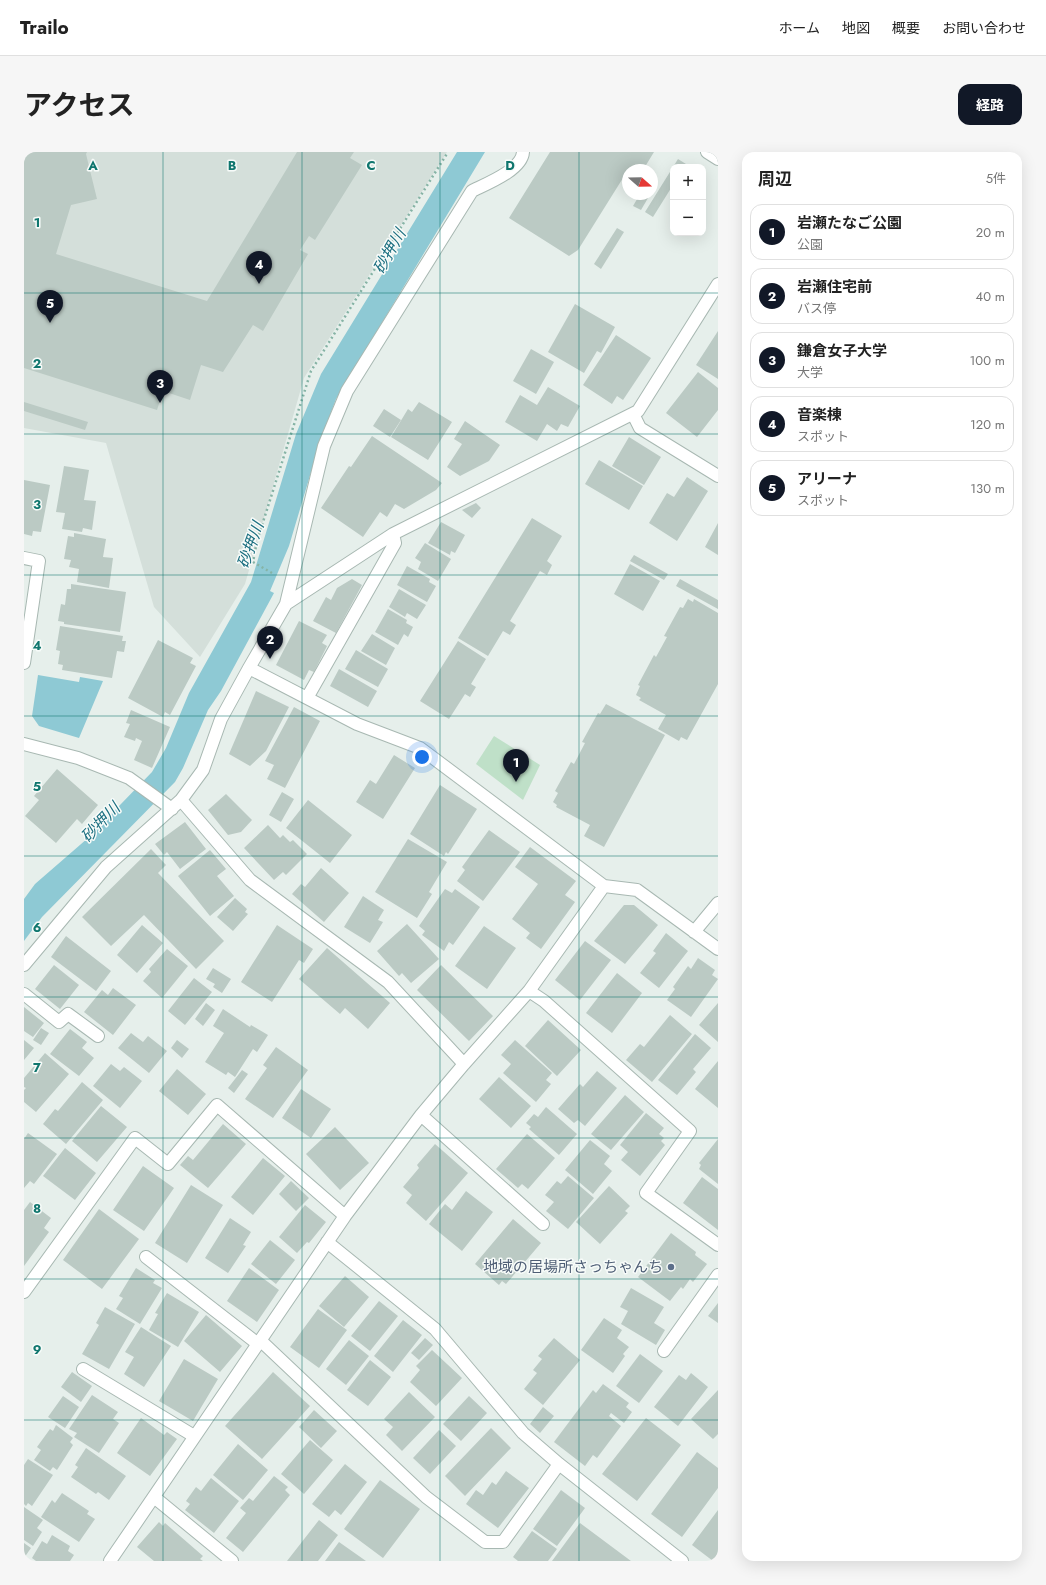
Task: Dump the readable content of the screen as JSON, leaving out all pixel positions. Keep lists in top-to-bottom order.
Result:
{
  "water": ["砂押川"],
  "places": ["地域の居場所さっちゃんち"],
  "north": "right",
  "page": {
    "header": "Trailo",
    "nav": [
      "ホーム",
      "地図",
      "概要",
      "お問い合わせ"
    ],
    "title": "アクセス",
    "buttons": "経路",
    "heading": ["周辺", "5件"],
    "map_buttons": ["+", "−"],
    "list": [
      {
        "mark": "1",
        "name": "岩瀬たなご公園",
        "note": "公園",
        "value": "20 m"
      },
      {
        "mark": "2",
        "name": "岩瀬住宅前",
        "note": "バス停",
        "value": "40 m"
      },
      {
        "mark": "3",
        "name": "鎌倉女子大学",
        "note": "大学",
        "value": "100 m"
      },
      {
        "mark": "4",
        "name": "音楽棟",
        "note": "スポット",
        "value": "120 m"
      },
      {
        "mark": "5",
        "name": "アリーナ",
        "note": "スポット",
        "value": "130 m"
      }
    ],
    "pins": [
      "4",
      "5",
      "3",
      "2",
      "1"
    ]
  },
  "grid": {
    "columns": [
      "A",
      "B",
      "C",
      "D"
    ],
    "rows": [
      "1",
      "2",
      "3",
      "4",
      "5",
      "6",
      "7",
      "8",
      "9"
    ]
  }
}
